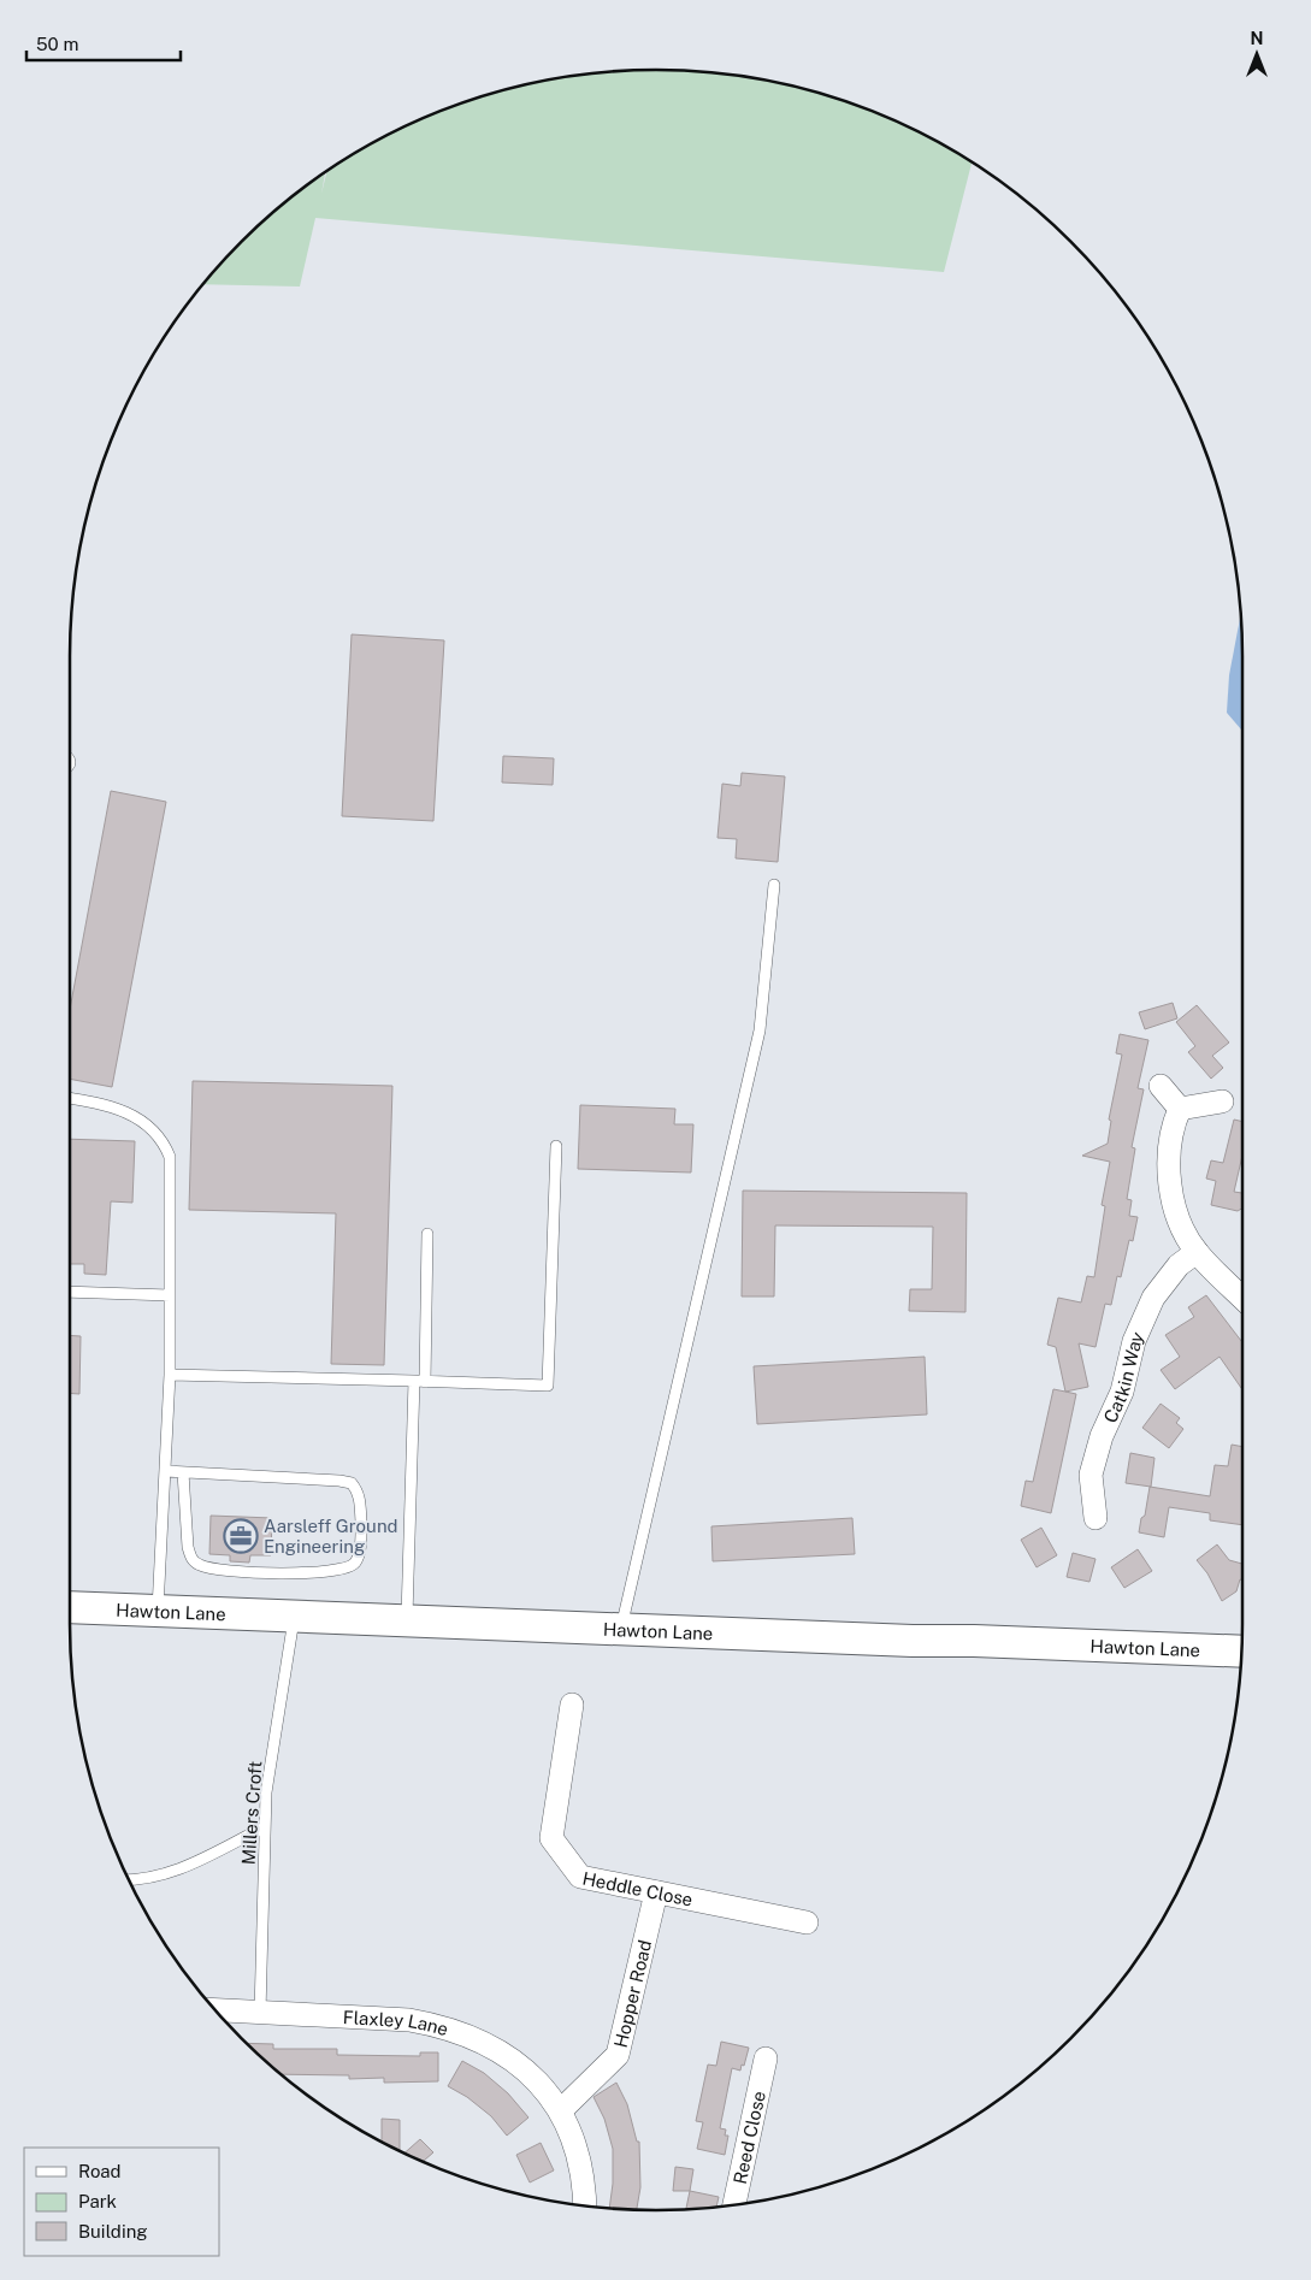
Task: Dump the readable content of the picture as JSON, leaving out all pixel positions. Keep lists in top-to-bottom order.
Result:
{
  "streets": {
    "street": [
      "Catkin Way",
      "Hawton Lane",
      "Heddle Close",
      "Hopper Road",
      "Flaxley Lane",
      "Reed Close"
    ],
    "lane": ["Millers Croft"]
  },
  "crossings": [
    ["Hawton Lane", "Millers Croft"],
    ["Millers Croft", "Flaxley Lane"],
    ["Heddle Close", "Hopper Road"],
    ["Hopper Road", "Flaxley Lane"]
  ],
  "places": {
    "office": ["Aarsleff Ground Engineering"]
  },
  "legend": ["Road", "Park", "Building"],
  "scale_bar": "50 m",
  "north": "top"
}
